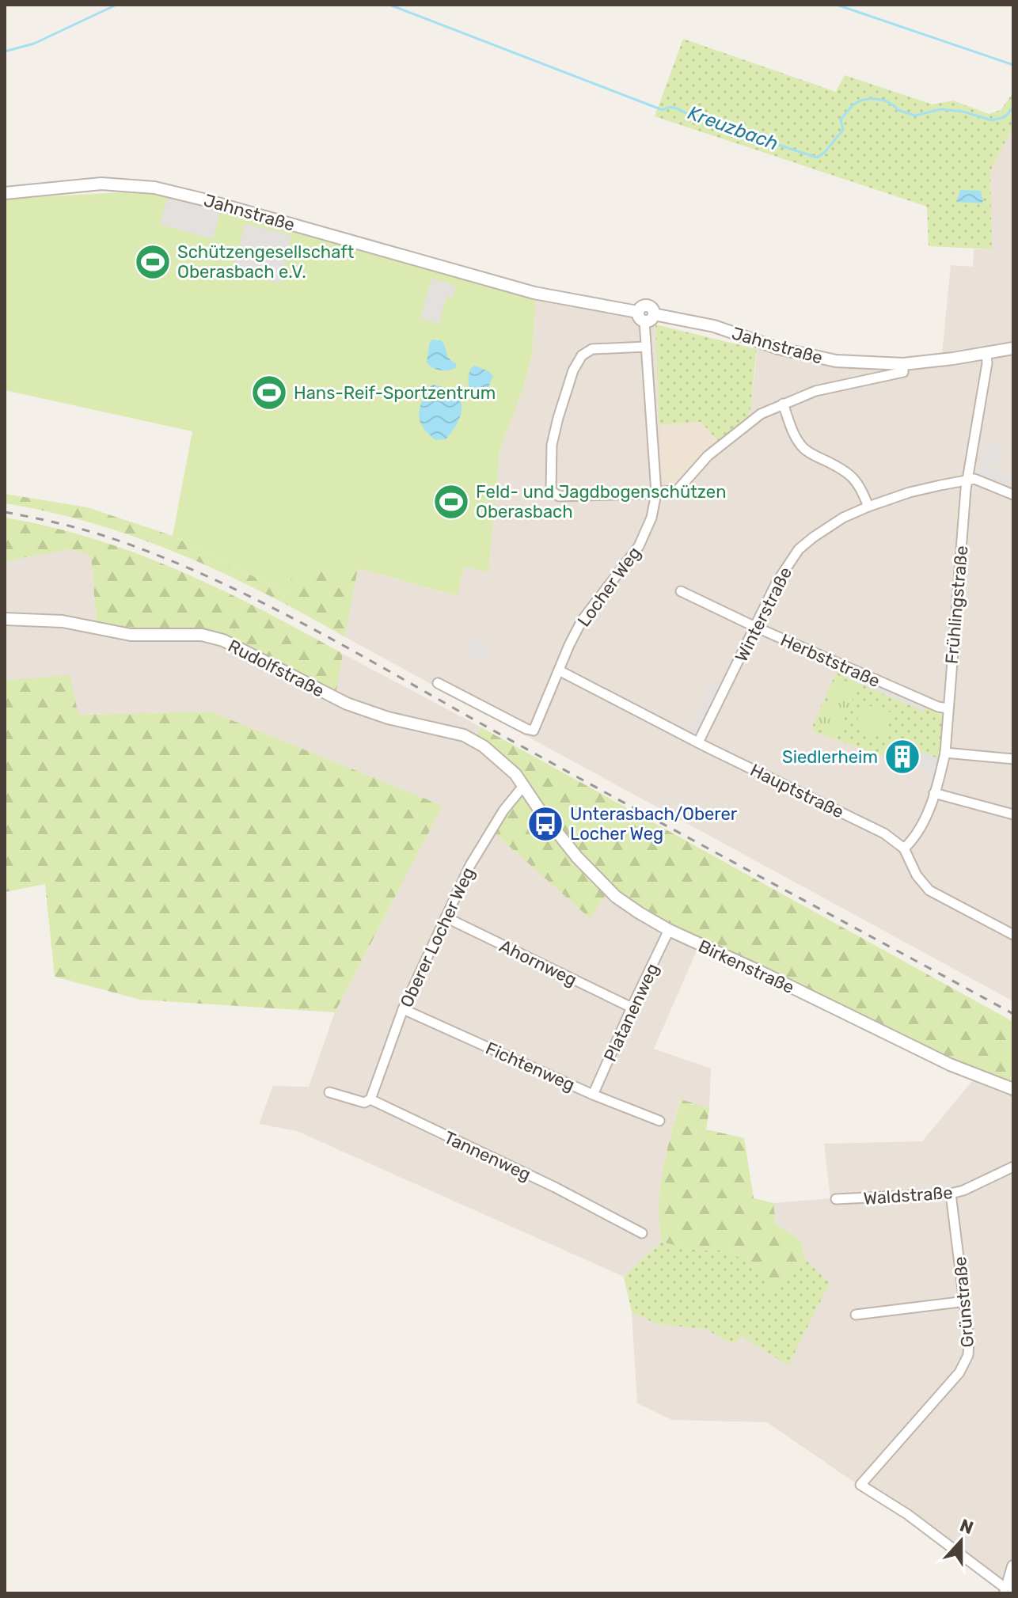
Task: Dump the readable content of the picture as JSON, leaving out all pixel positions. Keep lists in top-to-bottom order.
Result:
{
  "streets": {
    "street": [
      "Jahnstraße",
      "Locher Weg",
      "Frühlingstraße",
      "Winterstraße",
      "Herbststraße",
      "Rudolfstraße",
      "Hauptstraße",
      "Oberer Locher Weg",
      "Ahornweg",
      "Birkenstraße",
      "Platanenweg",
      "Fichtenweg",
      "Tannenweg",
      "Waldstraße",
      "Grünstraße"
    ]
  },
  "crossings": [
    ["Jahnstraße", "Locher Weg"],
    ["Jahnstraße", "Frühlingstraße"],
    ["Locher Weg", "Hauptstraße"],
    ["Frühlingstraße", "Winterstraße"],
    ["Frühlingstraße", "Herbststraße"],
    ["Frühlingstraße", "Hauptstraße"],
    ["Winterstraße", "Herbststraße"],
    ["Winterstraße", "Hauptstraße"],
    ["Rudolfstraße", "Oberer Locher Weg"],
    ["Rudolfstraße", "Birkenstraße"],
    ["Oberer Locher Weg", "Ahornweg"],
    ["Oberer Locher Weg", "Birkenstraße"],
    ["Oberer Locher Weg", "Fichtenweg"],
    ["Oberer Locher Weg", "Tannenweg"],
    ["Ahornweg", "Platanenweg"],
    ["Birkenstraße", "Platanenweg"],
    ["Platanenweg", "Fichtenweg"],
    ["Waldstraße", "Grünstraße"]
  ],
  "water": ["Kreuzbach"],
  "places": {
    "sports": ["Schützengesellschaft Oberasbach e.V.", "Hans-Reif-Sportzentrum", "Feld- und Jagdbogenschützen Oberasbach"],
    "building": ["Siedlerheim"],
    "bus stop": ["Unterasbach/Oberer Locher Weg"]
  },
  "north": "top"
}
